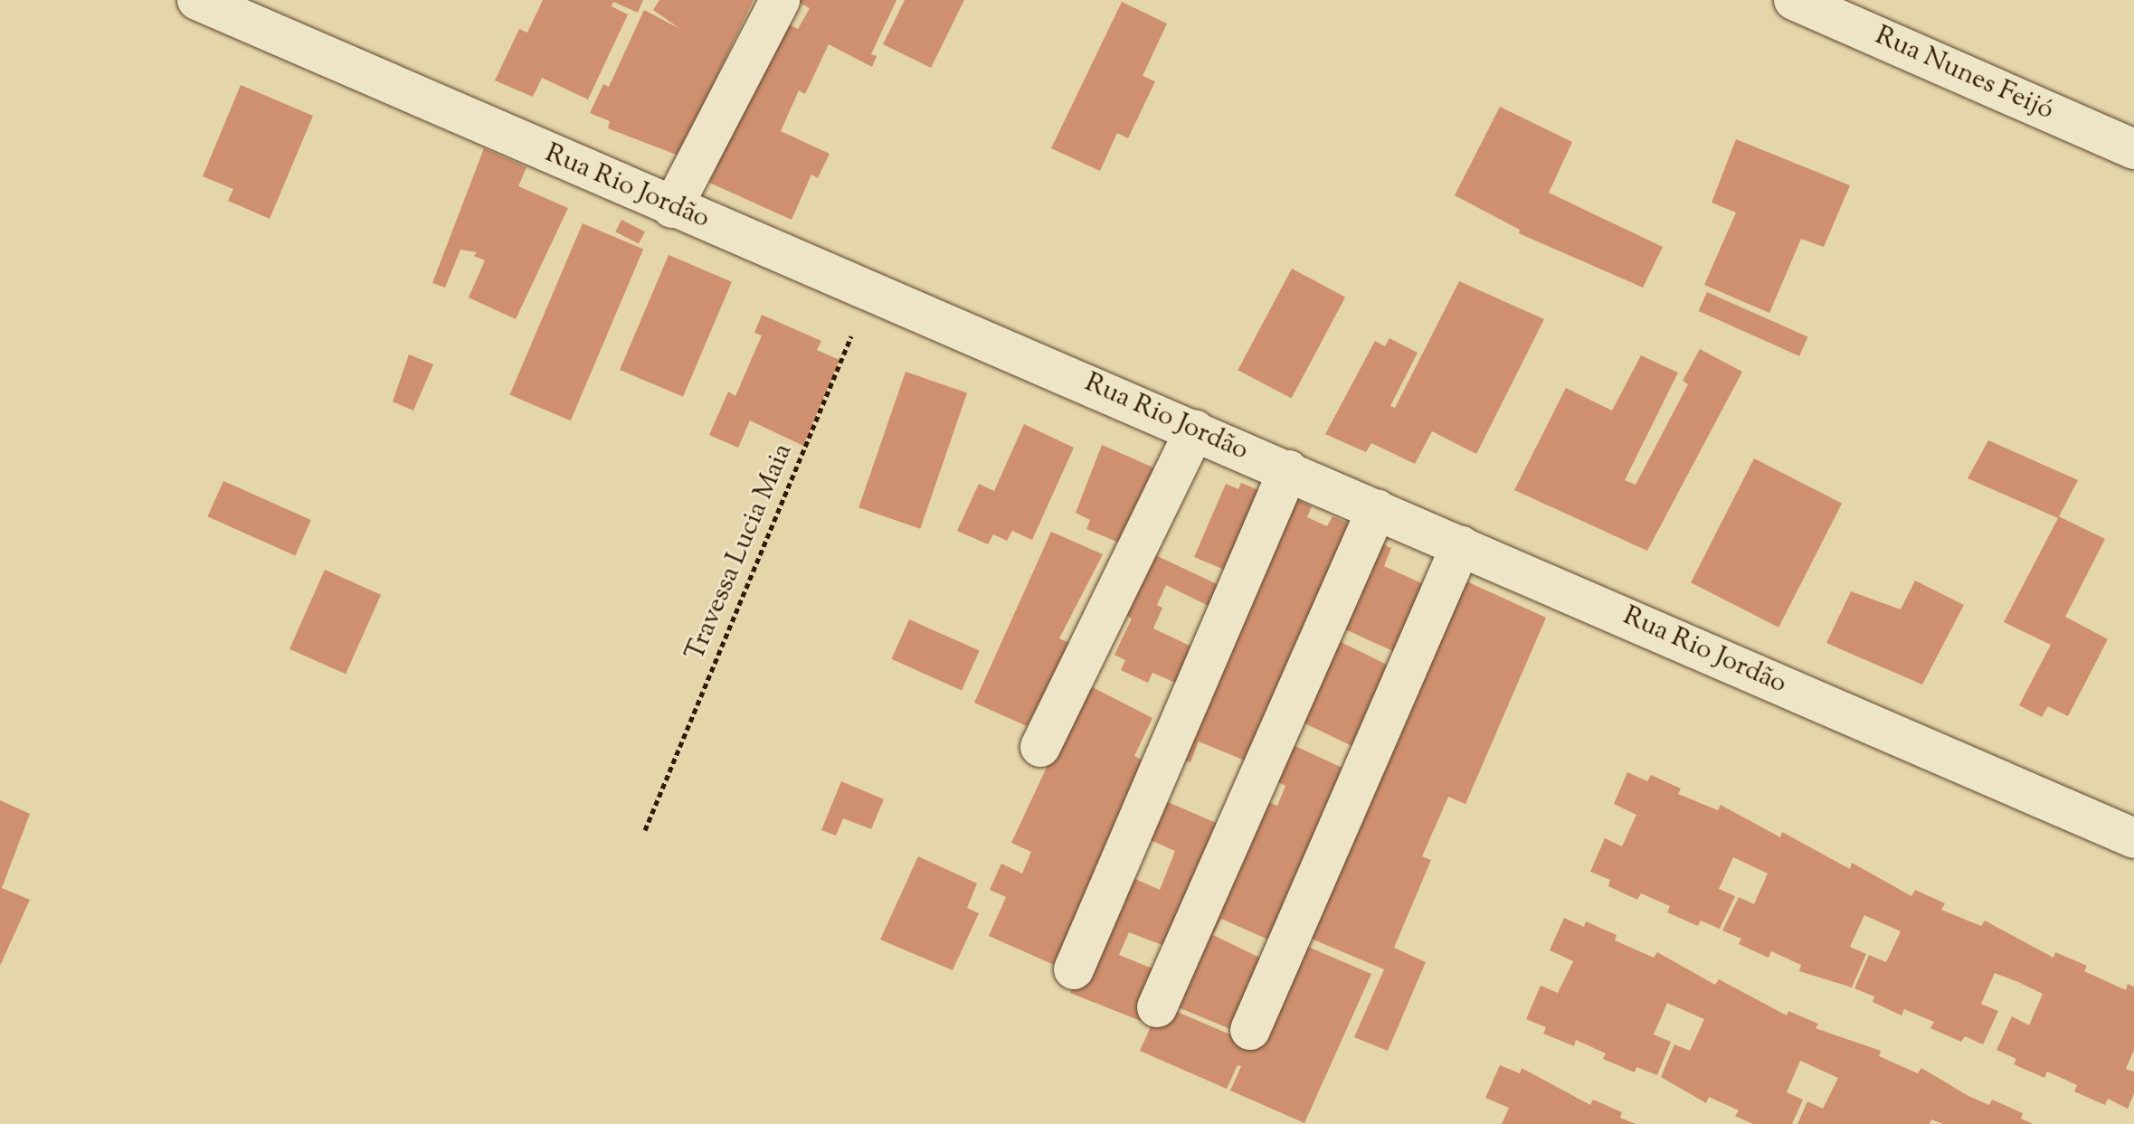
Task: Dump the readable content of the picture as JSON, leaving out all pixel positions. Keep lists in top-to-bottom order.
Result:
{
  "streets": {
    "street": ["Rua Nunes Feijó", "Rua Rio Jordão"],
    "path": ["Travessa Lucia Maia"]
  },
  "crossings": [
    ["Rua Rio Jordão", "Travessa Lucia Maia"]
  ]
}
